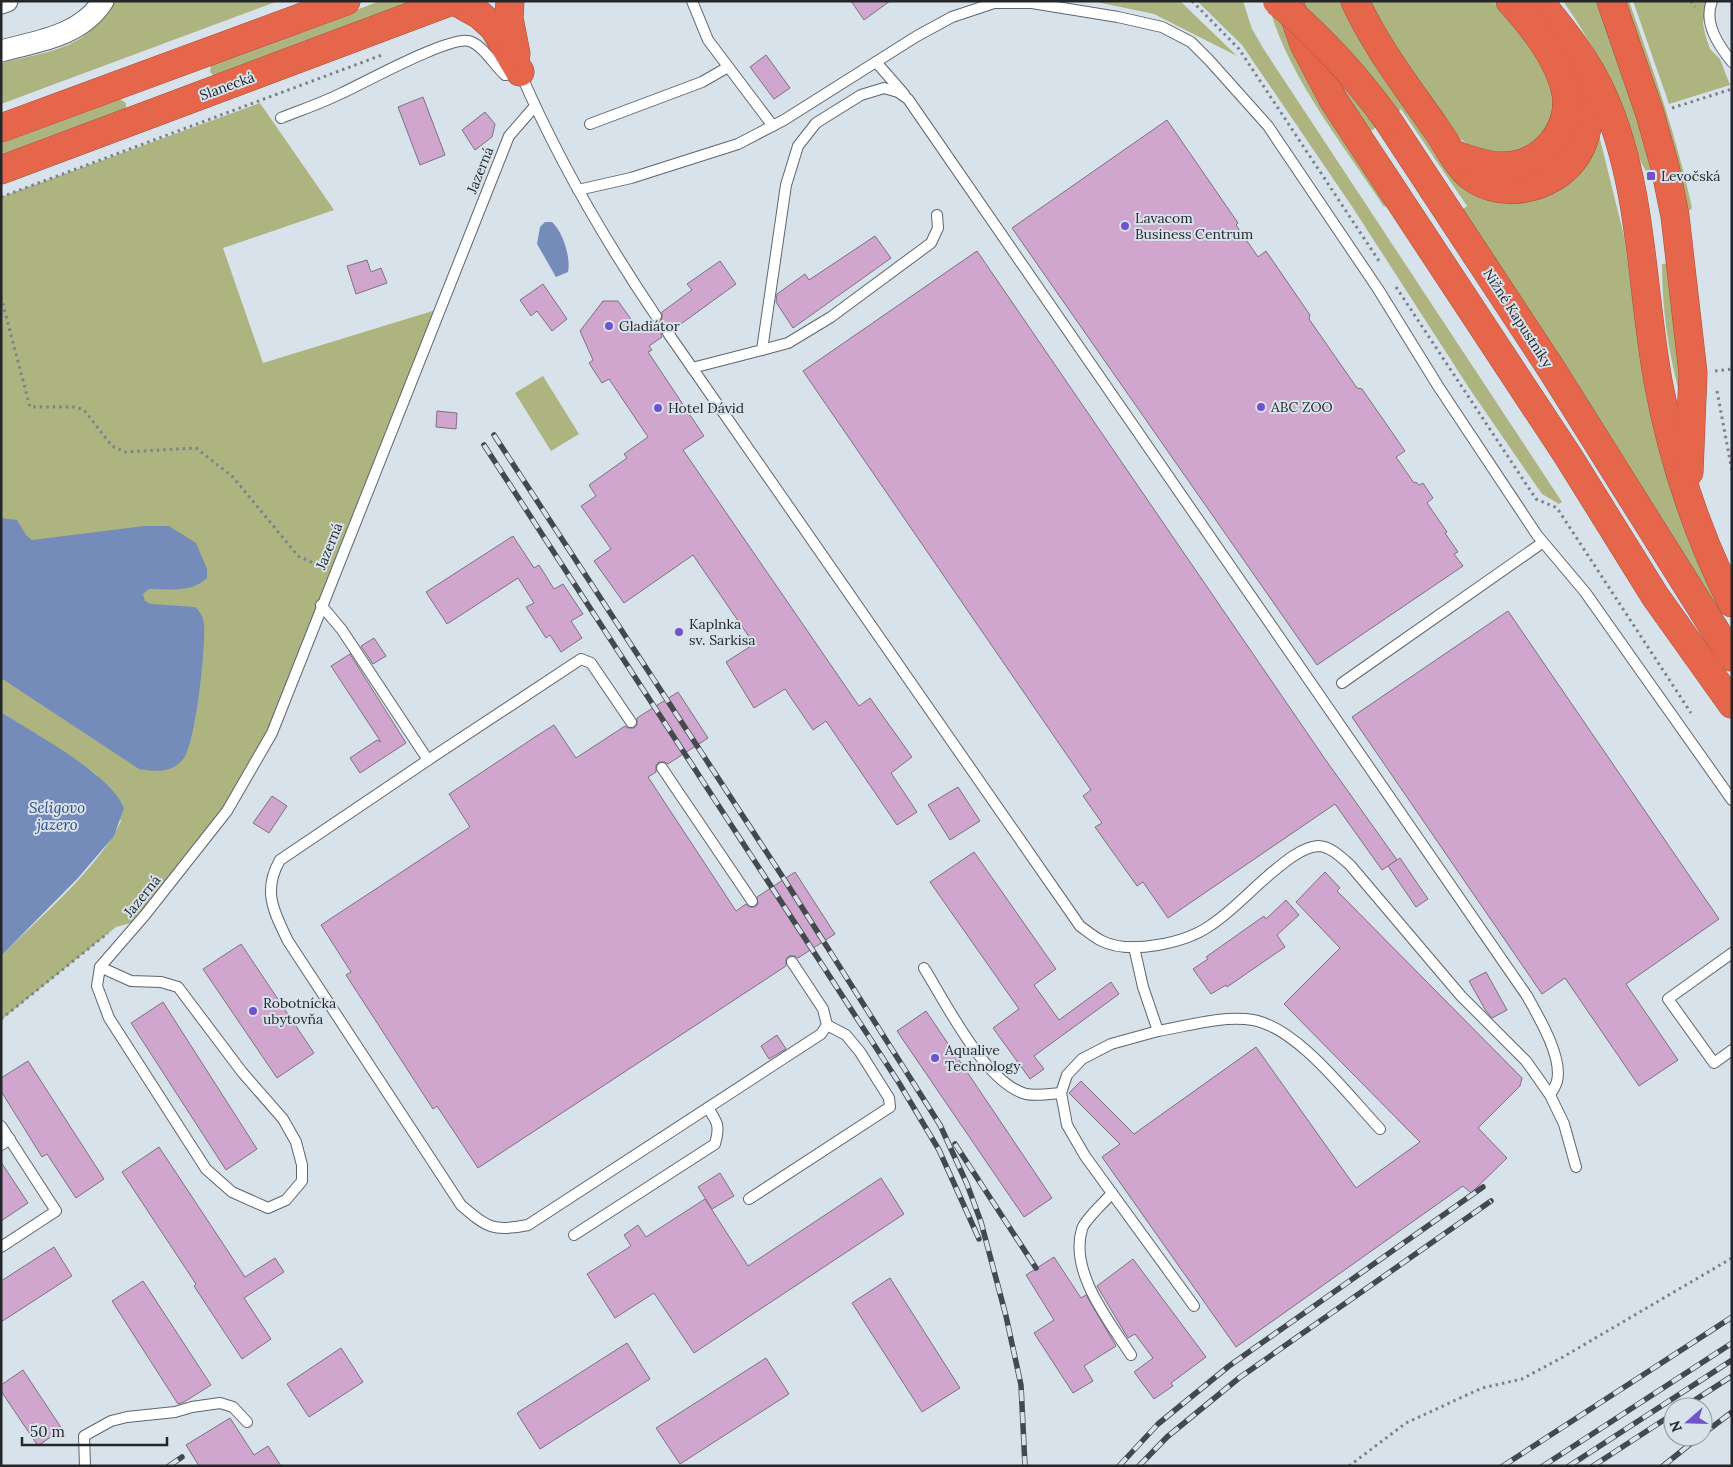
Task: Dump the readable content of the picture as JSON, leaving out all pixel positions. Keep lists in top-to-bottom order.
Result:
{
  "streets": {
    "highway": ["Slanecká", "Nižné Kapustníky"],
    "lane": ["Jazerná"]
  },
  "water": ["Seligovo jazero"],
  "places": {
    "transit": ["Levočská"],
    "other": [
      "Lavacom Business Centrum",
      "Gladiátor",
      "ABC ZOO",
      "Hotel Dávid",
      "Kaplnka sv. Sarkisa",
      "Robotnícka ubytovňa",
      "Aqualive Technology"
    ]
  },
  "scale_bar": "50 m",
  "north": "left"
}
